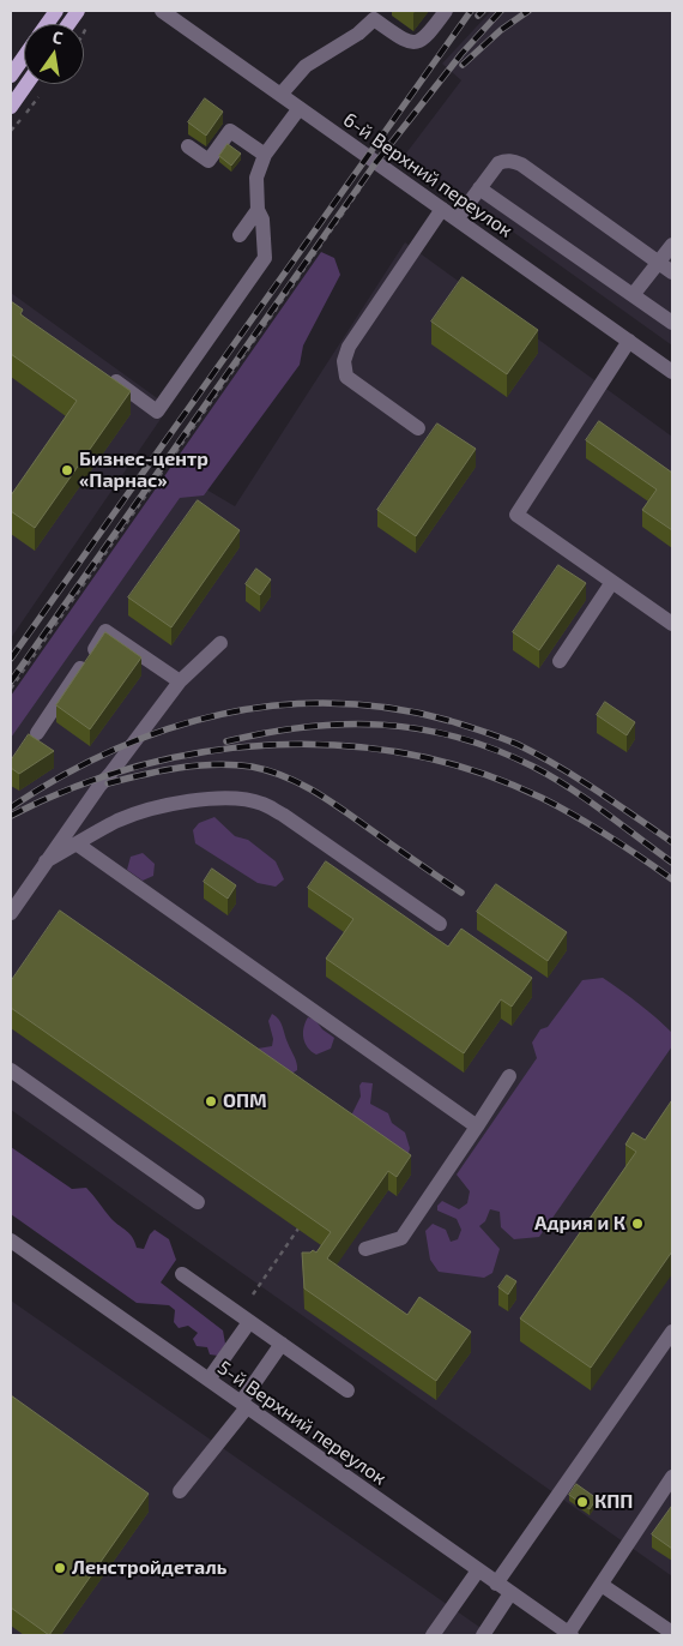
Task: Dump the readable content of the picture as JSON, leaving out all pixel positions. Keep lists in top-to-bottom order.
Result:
{
  "streets": {
    "street": ["6-й Верхний переулок", "5-й Верхний переулок"]
  },
  "places": [
    "Бизнес-центр «Парнас»",
    "ОПМ",
    "Адрия и К",
    "КПП",
    "Ленстройдеталь"
  ],
  "north": "top"
}
